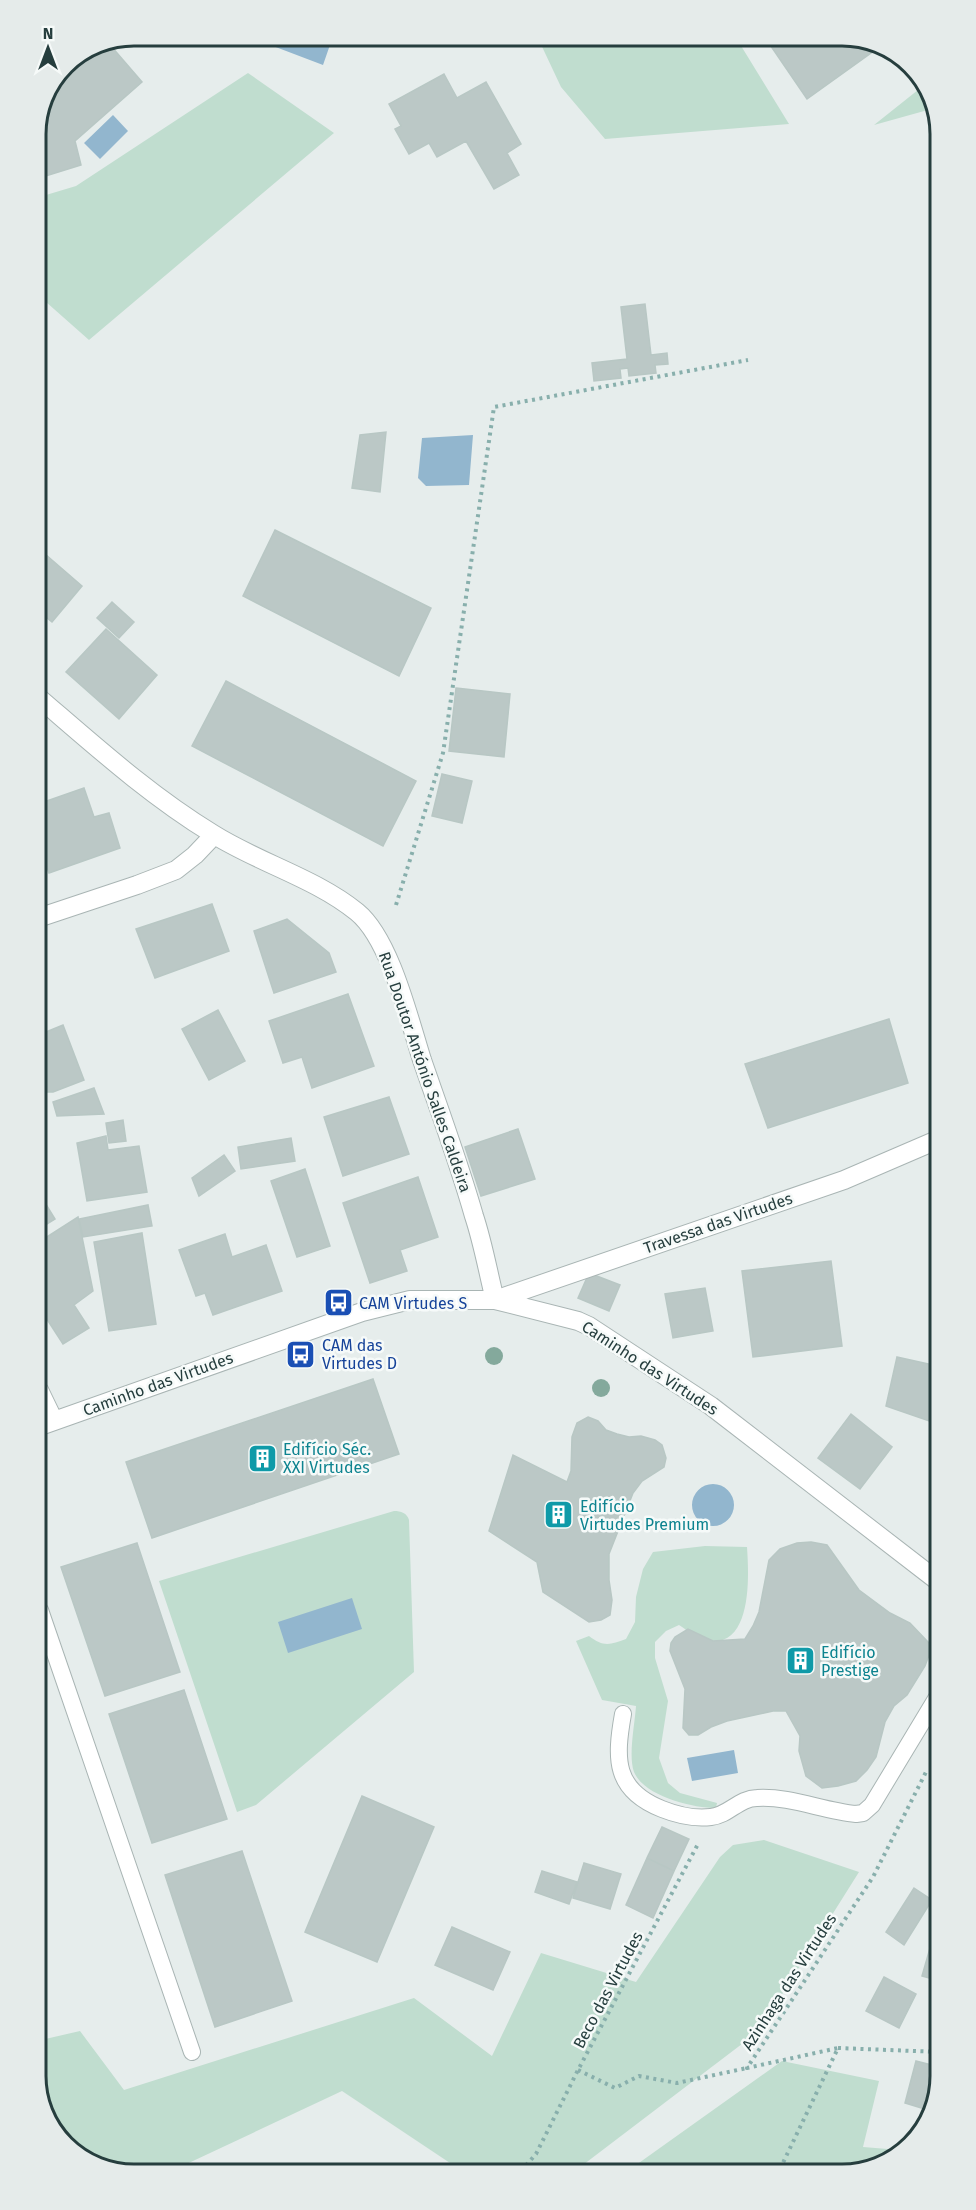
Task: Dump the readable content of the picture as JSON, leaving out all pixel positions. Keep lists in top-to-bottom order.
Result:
{
  "streets": {
    "street": ["Rua Doutor António Salles Caldeira", "Travessa das Virtudes", "Caminho das Virtudes"],
    "path": ["Azinhaga das Virtudes", "Beco das Virtudes"]
  },
  "crossings": [
    ["Rua Doutor António Salles Caldeira", "Travessa das Virtudes"],
    ["Rua Doutor António Salles Caldeira", "Caminho das Virtudes"],
    ["Travessa das Virtudes", "Caminho das Virtudes"]
  ],
  "places": {
    "bus stop": ["CAM Virtudes S", "CAM das Virtudes D"],
    "building": ["Edifício Séc. XXI Virtudes", "Edifício Virtudes Premium", "Edifício Prestige"]
  },
  "north": "top"
}
